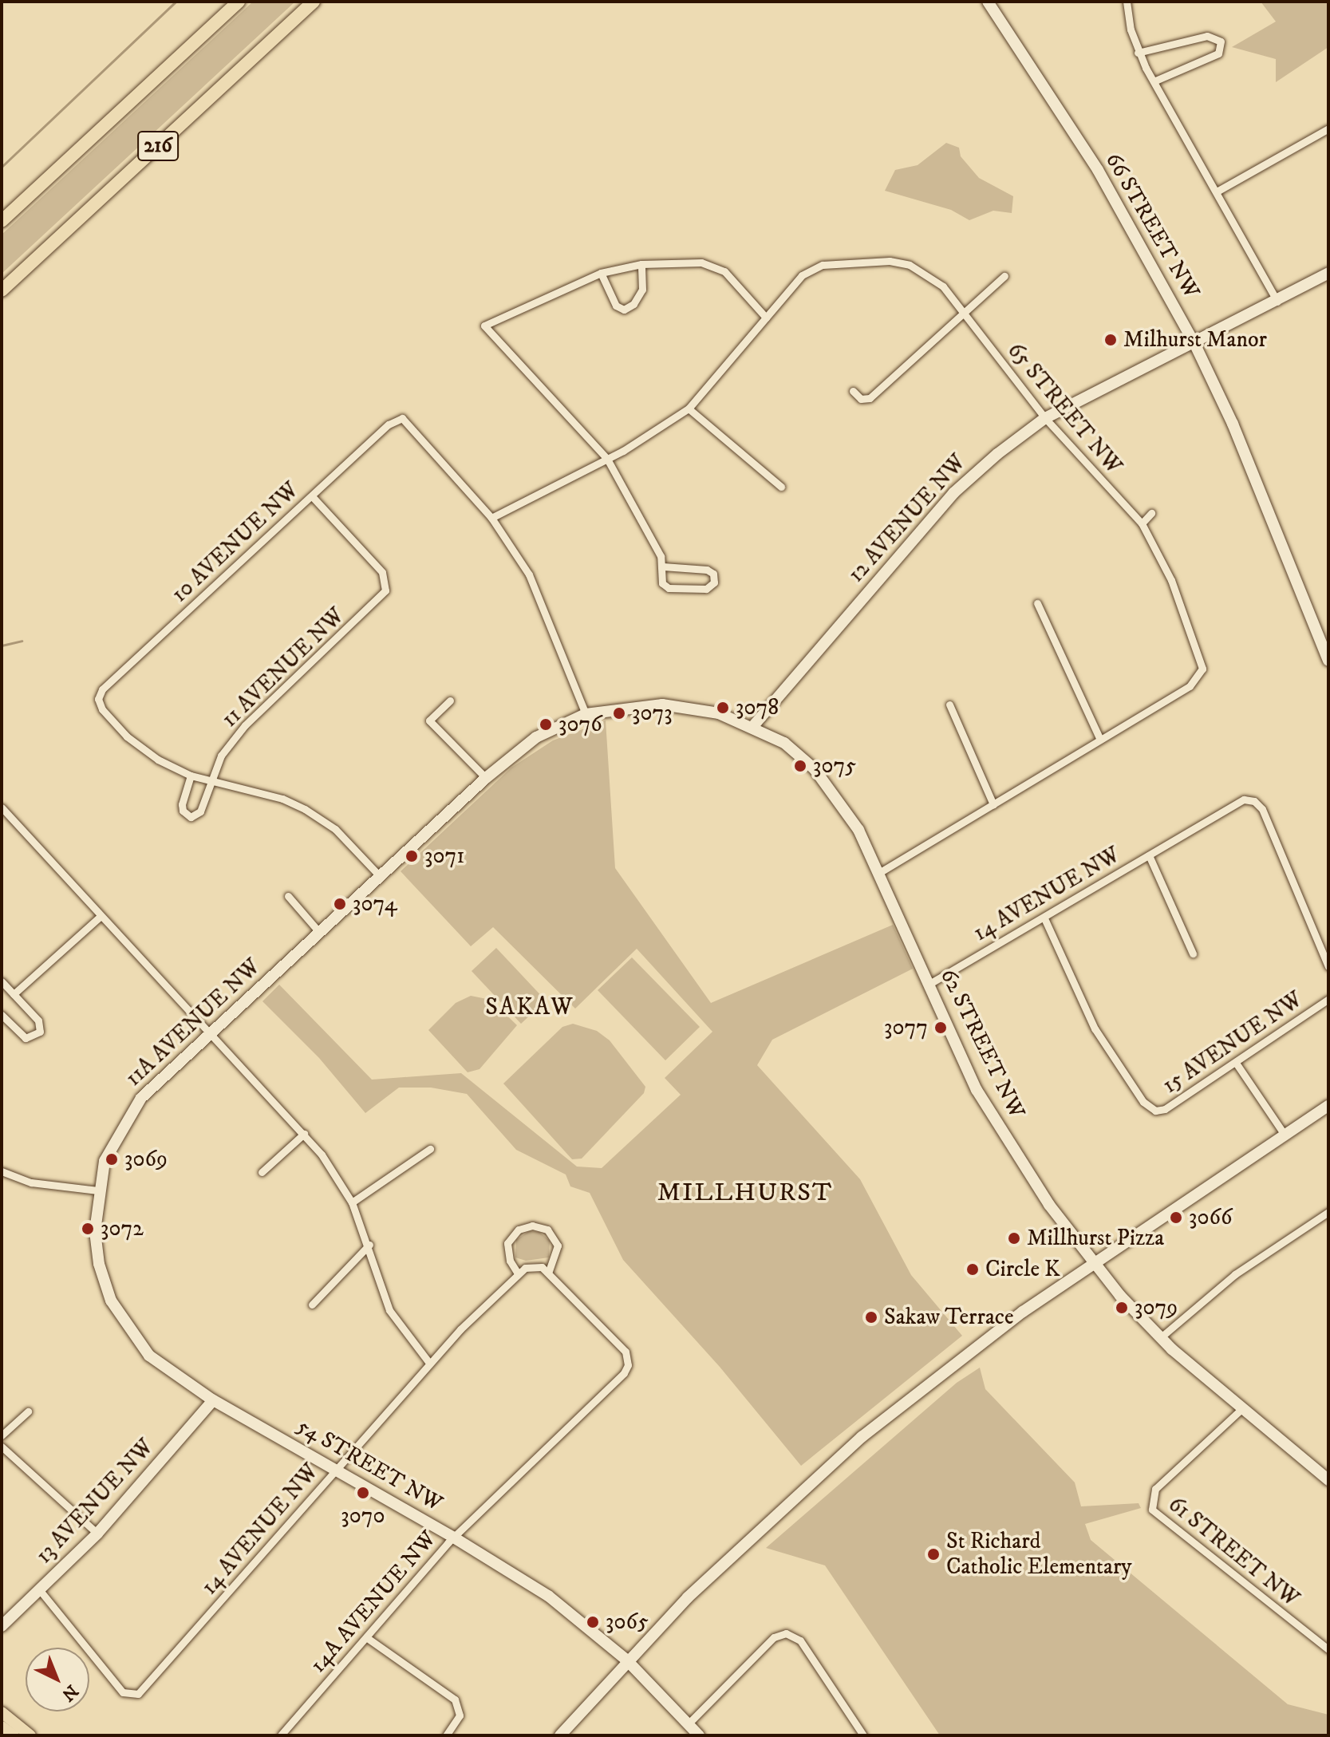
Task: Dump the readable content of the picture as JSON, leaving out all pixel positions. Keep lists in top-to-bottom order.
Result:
{
  "streets": {
    "highway": ["216"],
    "street": [
      "66 STREET NW",
      "65 STREET NW",
      "12 AVENUE NW",
      "10 AVENUE NW",
      "11 AVENUE NW",
      "14 AVENUE NW",
      "11A AVENUE NW",
      "15 AVENUE NW",
      "62 STREET NW",
      "54 STREET NW",
      "13 AVENUE NW",
      "61 STREET NW",
      "14A AVENUE NW"
    ]
  },
  "crossings": [
    ["66 STREET NW", "12 AVENUE NW"],
    ["65 STREET NW", "12 AVENUE NW"],
    ["12 AVENUE NW", "62 STREET NW"],
    ["10 AVENUE NW", "11 AVENUE NW"],
    ["14 AVENUE NW", "15 AVENUE NW"],
    ["14 AVENUE NW", "62 STREET NW"],
    ["14 AVENUE NW", "54 STREET NW"],
    ["14 AVENUE NW", "13 AVENUE NW"],
    ["14 AVENUE NW", "14A AVENUE NW"],
    ["11A AVENUE NW", "62 STREET NW"],
    ["11A AVENUE NW", "54 STREET NW"],
    ["62 STREET NW", "61 STREET NW"],
    ["54 STREET NW", "13 AVENUE NW"],
    ["54 STREET NW", "14A AVENUE NW"]
  ],
  "districts": ["SAKAW", "MILLHURST"],
  "places": [
    "Milhurst Manor",
    "3078",
    "3073",
    "3076",
    "3075",
    "3071",
    "3074",
    "3077",
    "3069",
    "3066",
    "3072",
    "Millhurst Pizza",
    "Circle K",
    "3079",
    "Sakaw Terrace",
    "3070",
    "St Richard Catholic Elementary",
    "3065"
  ],
  "north": "bottom right"
}
